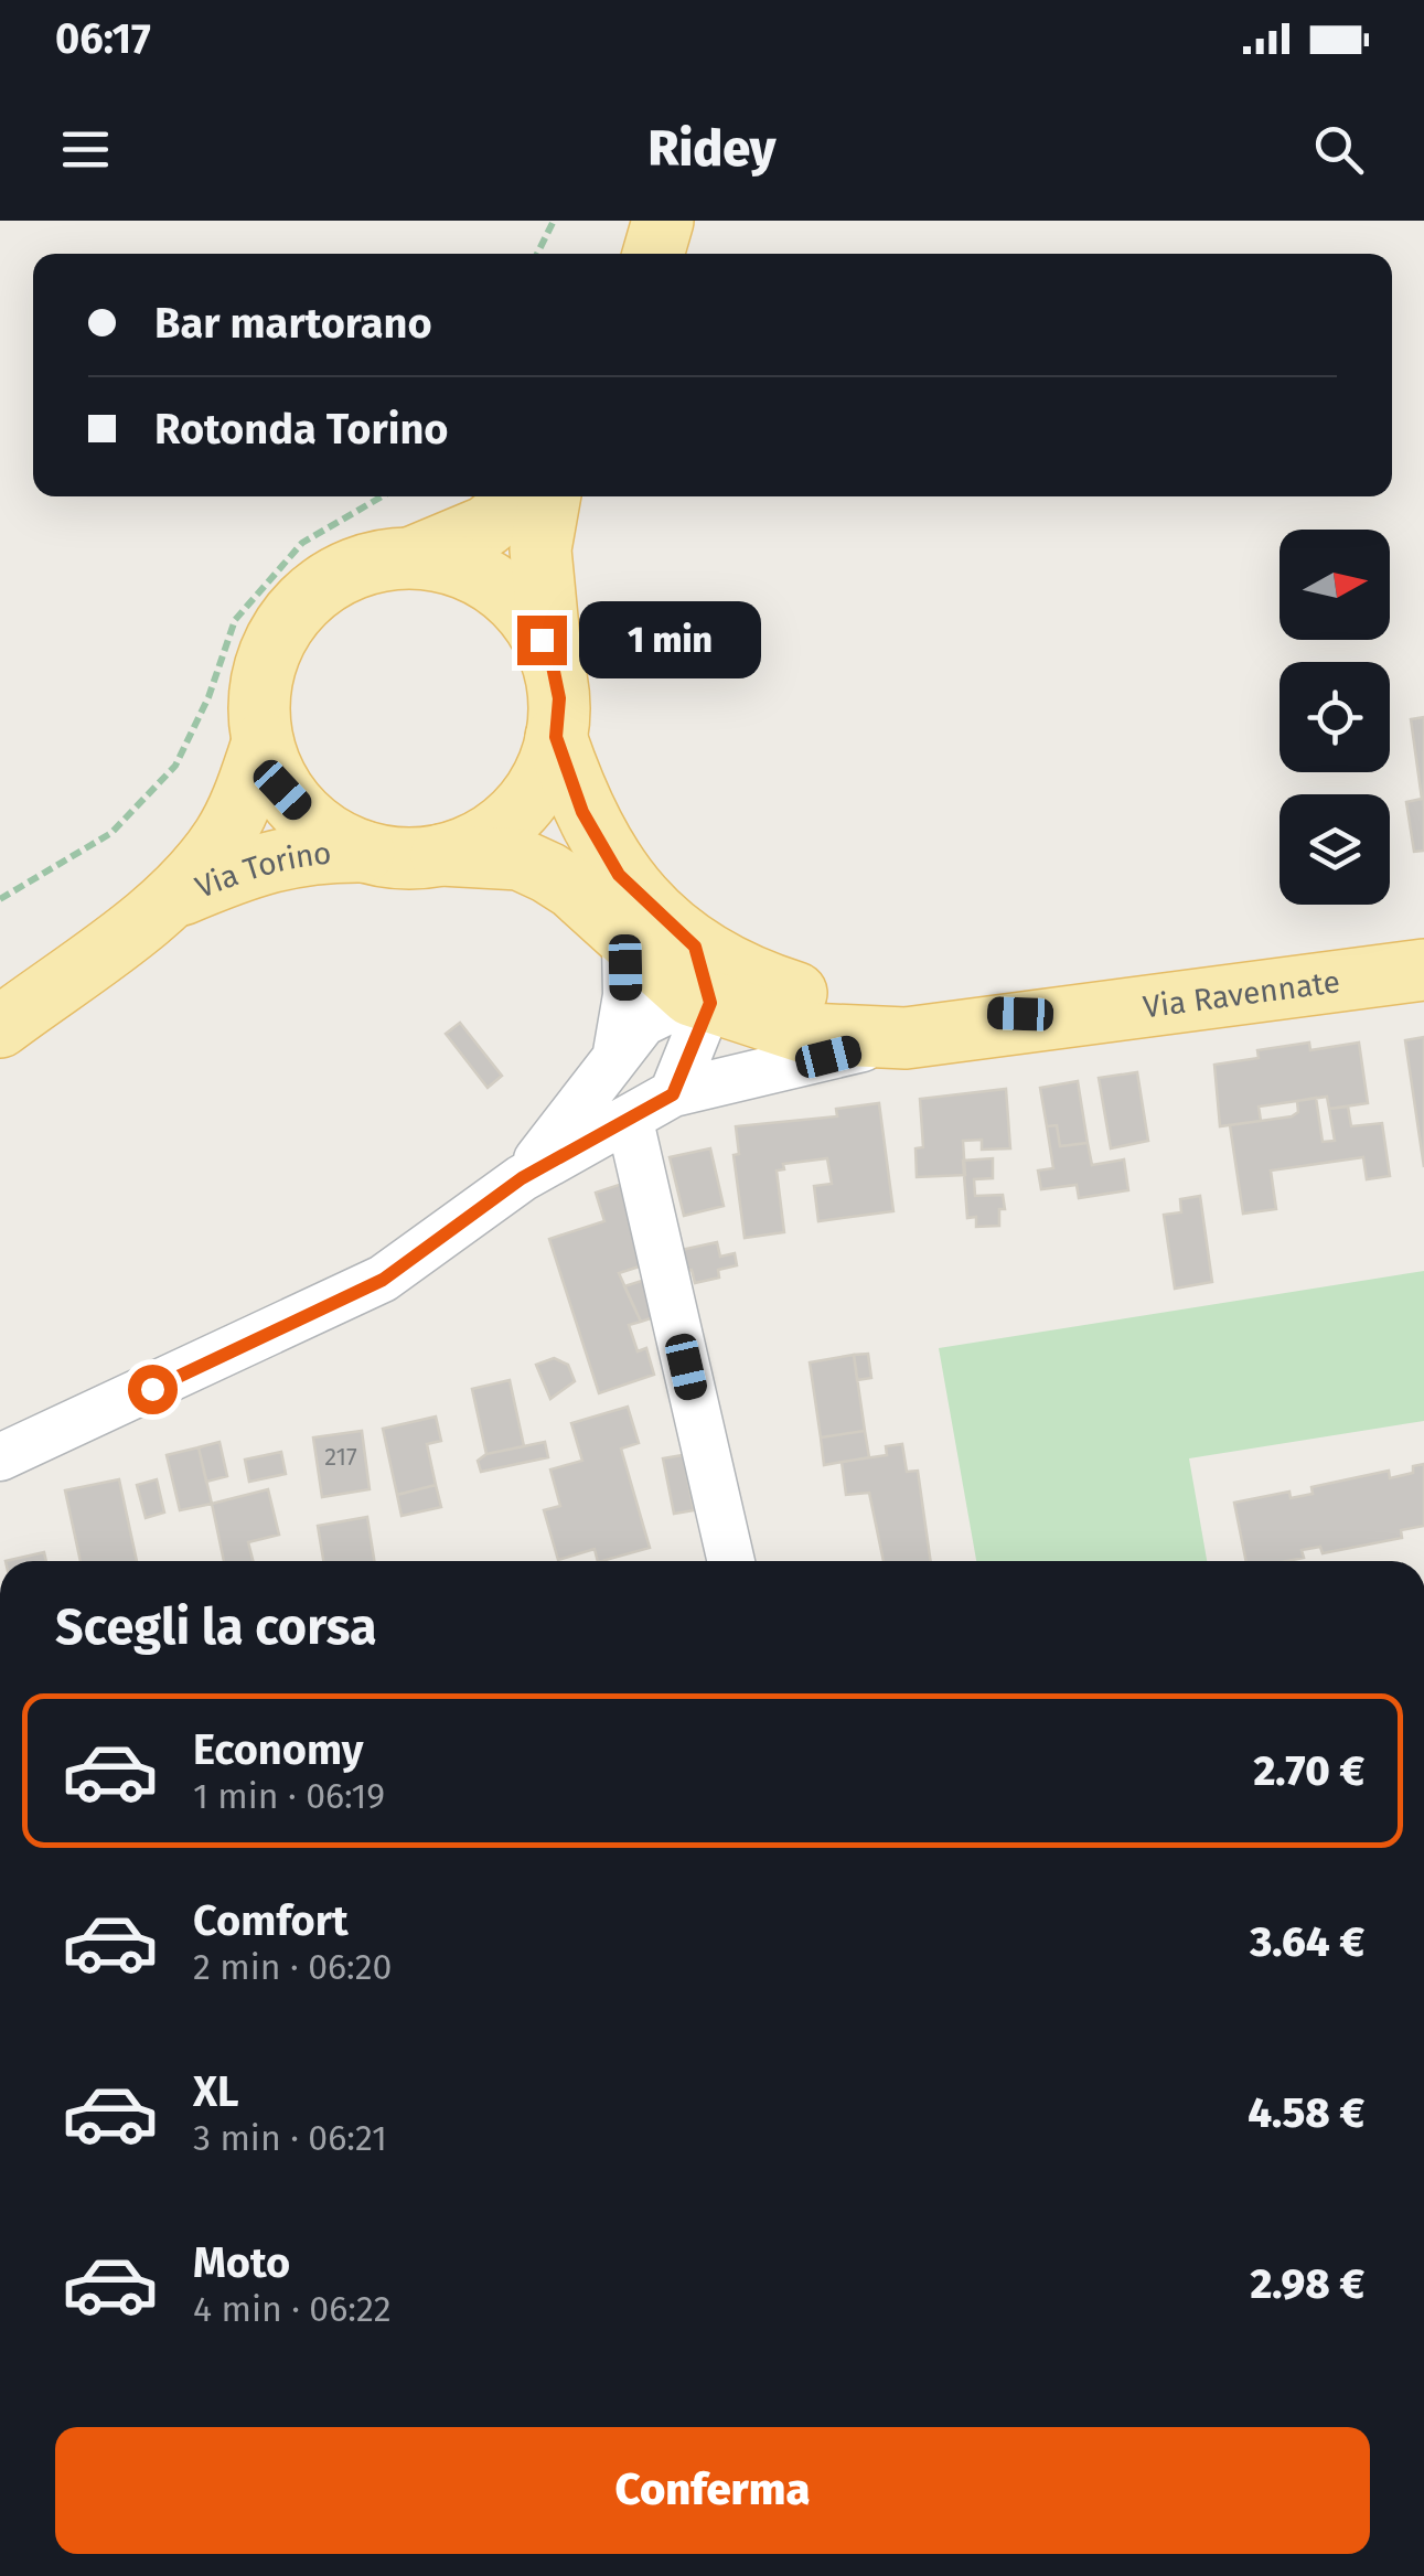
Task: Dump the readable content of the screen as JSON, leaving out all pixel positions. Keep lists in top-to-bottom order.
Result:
{
  "streets": {
    "main road": ["Via Torino", "Via Ravennate"]
  },
  "crossings": [
    ["Via Torino", "Via Ravennate"]
  ],
  "house_numbers": ["217"],
  "north": "right",
  "page": {
    "status": "06:17",
    "header": "Ridey",
    "banner": ["Bar martorano", "Rotonda Torino"],
    "bubble": "1 min",
    "heading": "Scegli la corsa",
    "list": [
      {
        "name": "Economy",
        "note": "1 min · 06:19",
        "value": "2.70 €"
      },
      {
        "name": "Comfort",
        "note": "2 min · 06:20",
        "value": "3.64 €"
      },
      {
        "name": "XL",
        "note": "3 min · 06:21",
        "value": "4.58 €"
      },
      {
        "name": "Moto",
        "note": "4 min · 06:22",
        "value": "2.98 €"
      }
    ],
    "buttons": "Conferma"
  }
}
